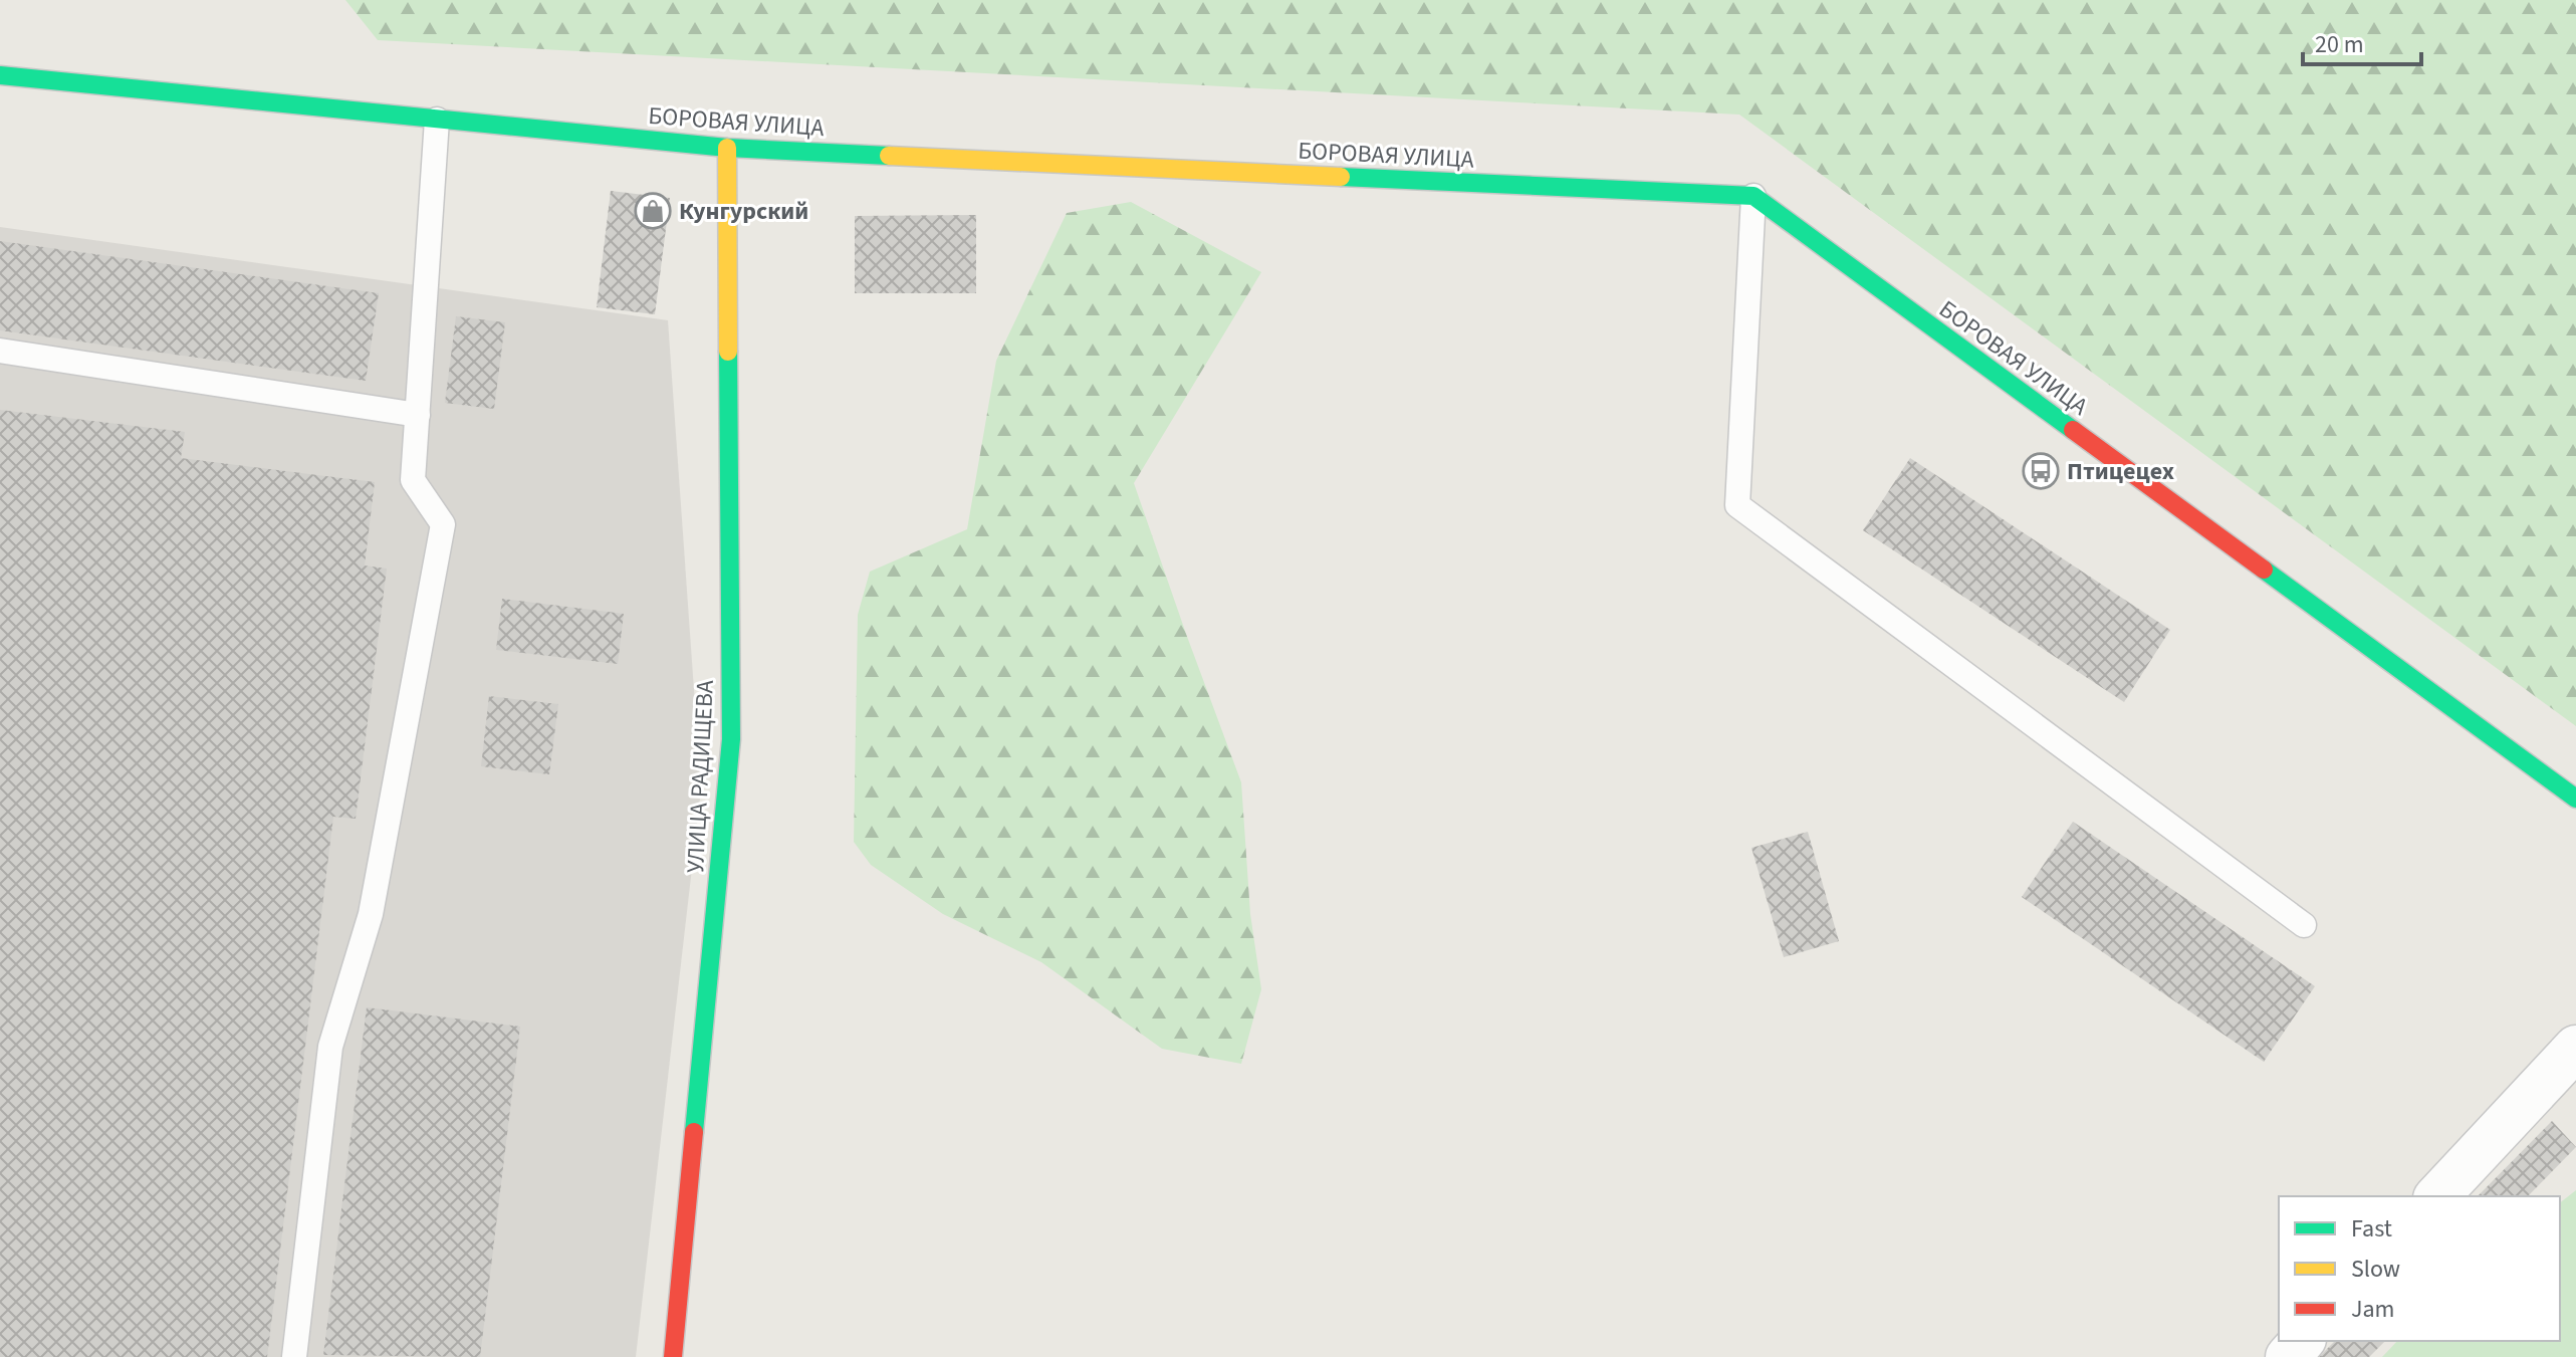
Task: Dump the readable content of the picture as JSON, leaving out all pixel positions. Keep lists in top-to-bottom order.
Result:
{
  "streets": {
    "street": ["БОРОВАЯ УЛИЦА", "УЛИЦА РАДИЩЕВА"]
  },
  "crossings": [
    ["БОРОВАЯ УЛИЦА", "УЛИЦА РАДИЩЕВА"]
  ],
  "places": {
    "shop": ["Кунгурский"],
    "bus stop": ["Птицецех"]
  },
  "legend": ["Fast", "Slow", "Jam"],
  "scale_bar": "20 m"
}
